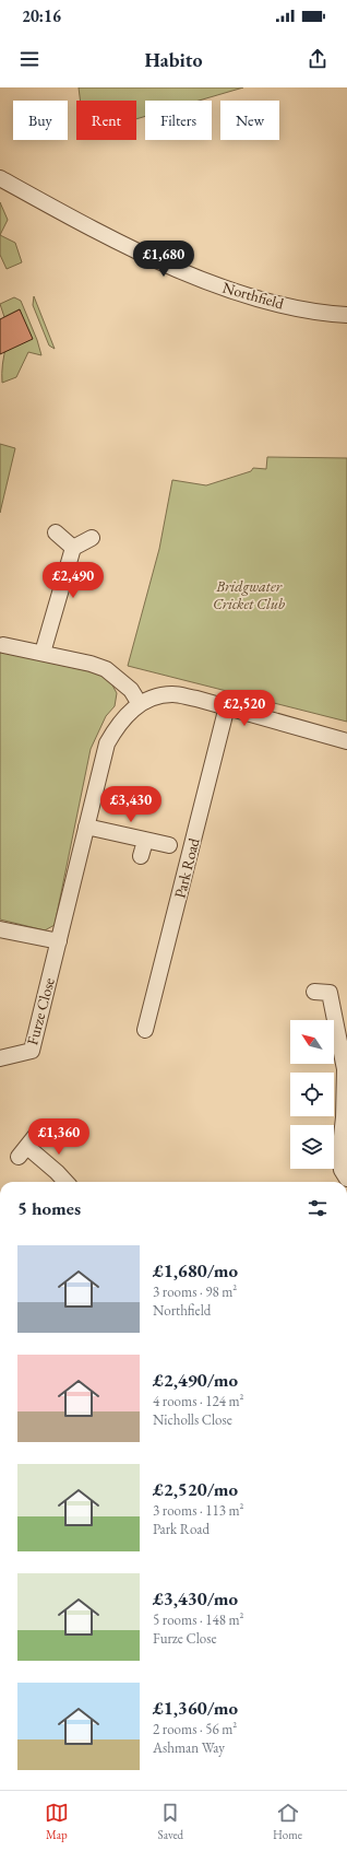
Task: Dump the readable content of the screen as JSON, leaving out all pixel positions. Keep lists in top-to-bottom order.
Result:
{
  "streets": {
    "street": ["Northfield", "Park Road", "Furze Close"]
  },
  "parks": ["Bridgwater Cricket Club"],
  "north": "top left",
  "page": {
    "status": "20:16",
    "header": "Habito",
    "chip": [
      "Buy",
      "Rent",
      "Filters",
      "New"
    ],
    "price": [
      "£1,680",
      "£2,490",
      "£2,520",
      "£3,430",
      "£1,360"
    ],
    "heading": "5 homes",
    "list": [
      {
        "name": "£1,680/mo",
        "note": "3 rooms · 98 m² · Northfield"
      },
      {
        "name": "£2,490/mo",
        "note": "4 rooms · 124 m² · Nicholls Close"
      },
      {
        "name": "£2,520/mo",
        "note": "3 rooms · 113 m² · Park Road"
      },
      {
        "name": "£3,430/mo",
        "note": "5 rooms · 148 m² · Furze Close"
      },
      {
        "name": "£1,360/mo",
        "note": "2 rooms · 56 m² · Ashman Way"
      }
    ],
    "tabs": ["Map", "Saved", "Home"]
  }
}
